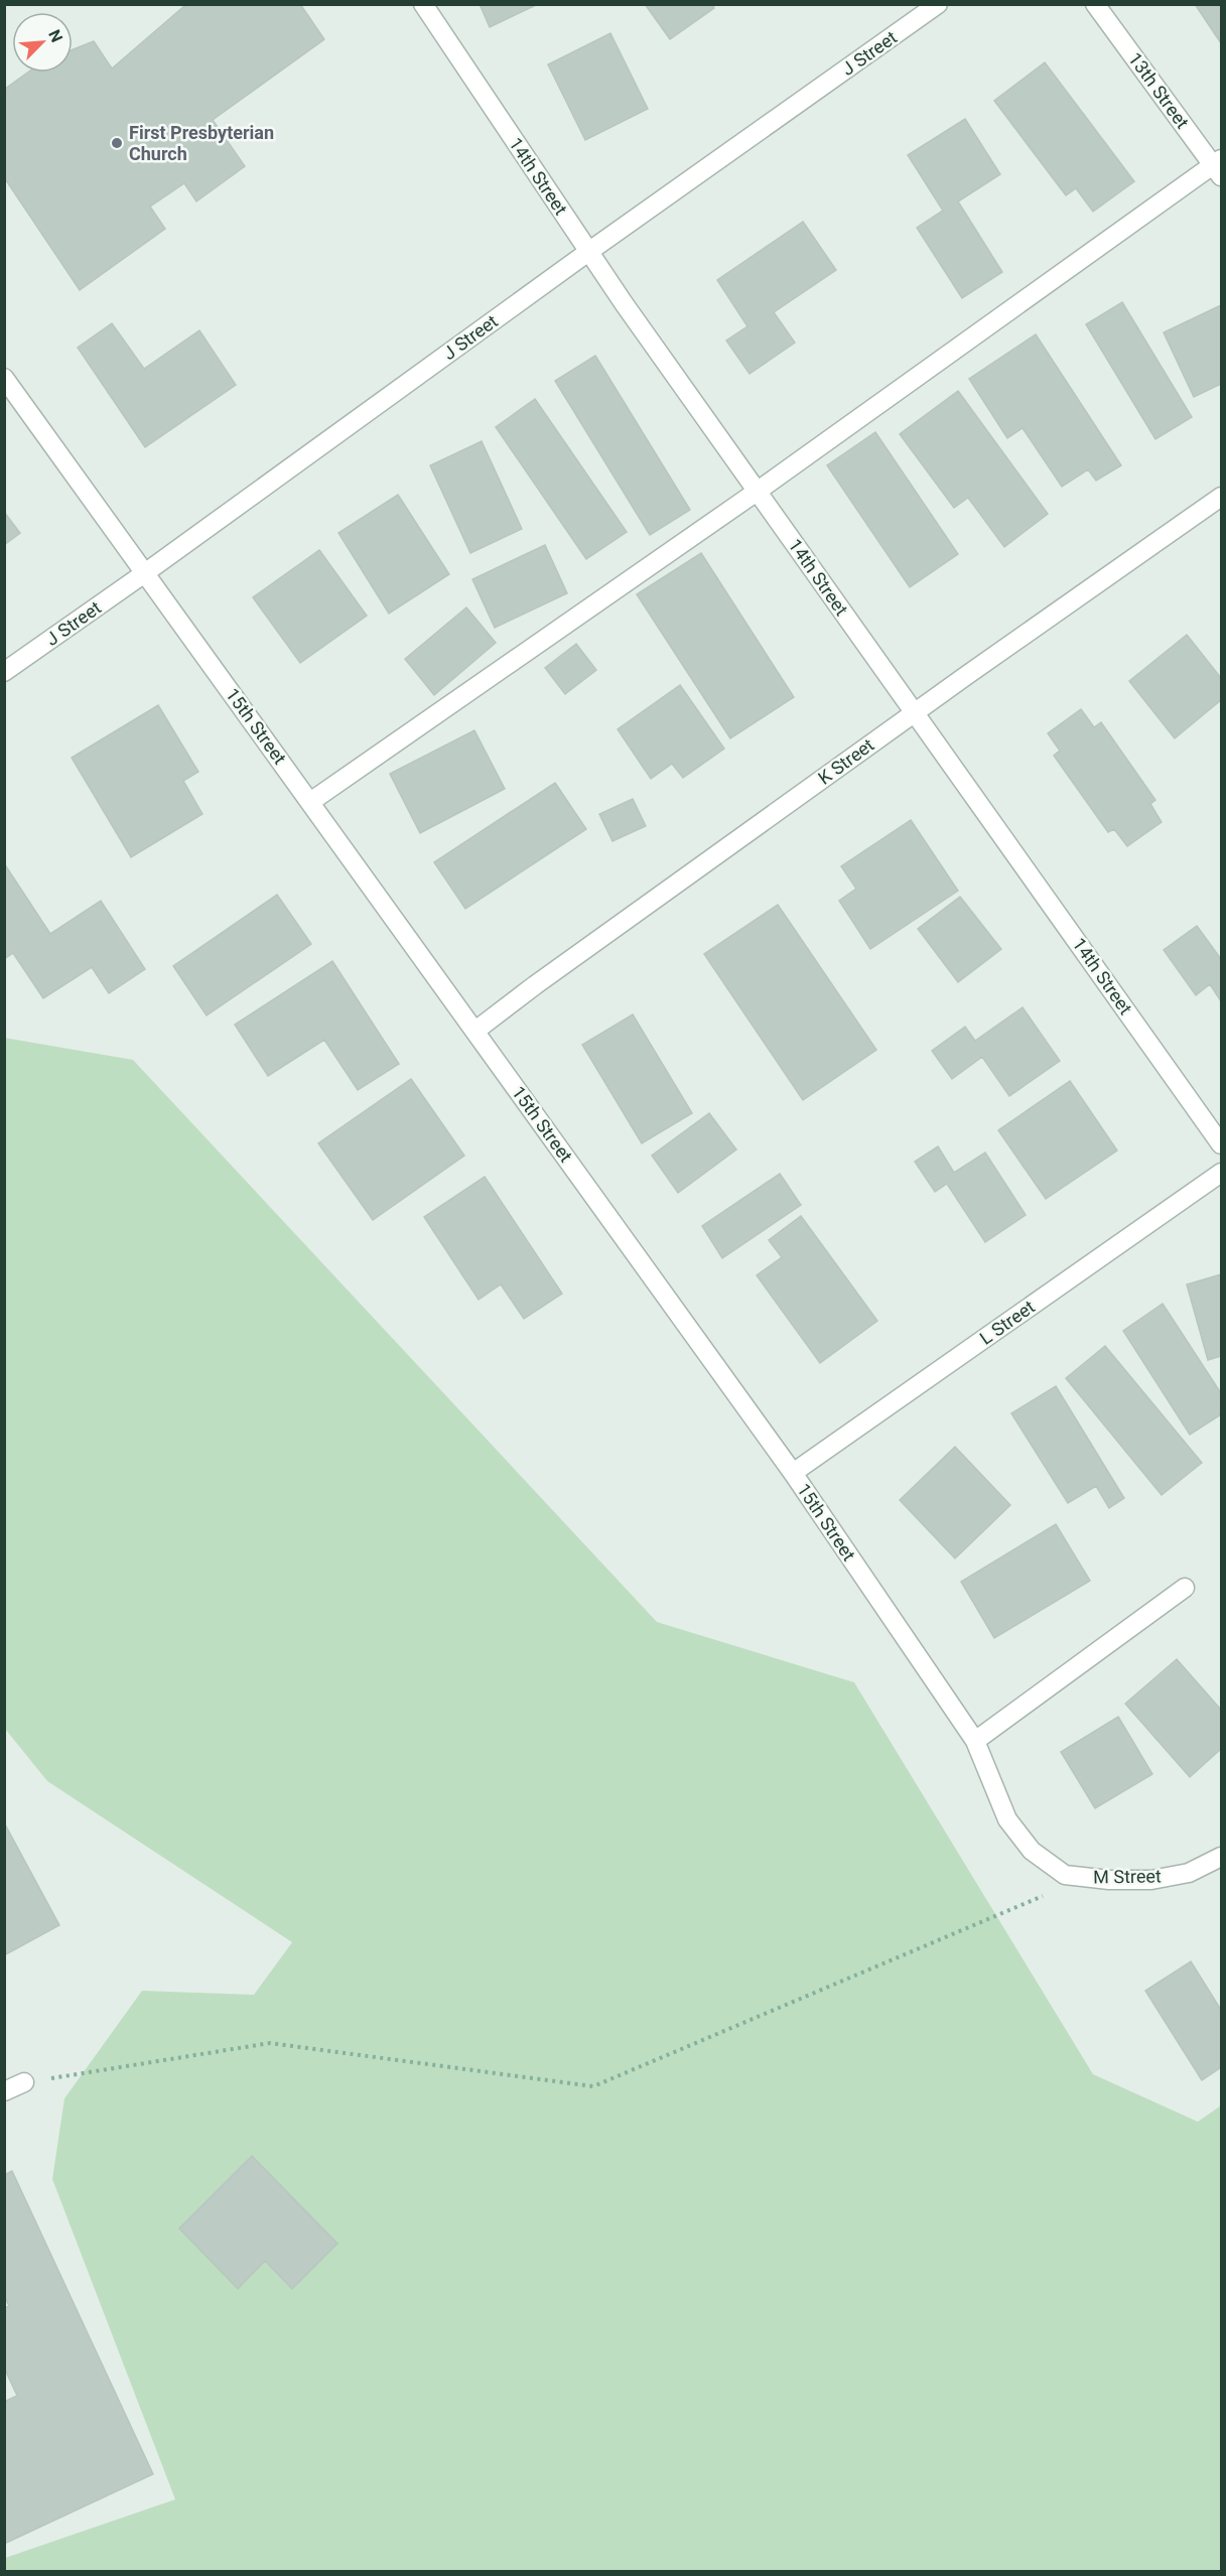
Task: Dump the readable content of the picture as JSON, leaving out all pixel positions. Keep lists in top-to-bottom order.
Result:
{
  "streets": {
    "street": [
      "J Street",
      "13th Street",
      "14th Street",
      "15th Street",
      "K Street",
      "L Street",
      "M Street"
    ]
  },
  "crossings": [
    ["J Street", "14th Street"],
    ["J Street", "15th Street"],
    ["14th Street", "K Street"],
    ["15th Street", "K Street"],
    ["15th Street", "L Street"],
    ["15th Street", "M Street"]
  ],
  "places": ["First Presbyterian Church"],
  "north": "top right"
}
